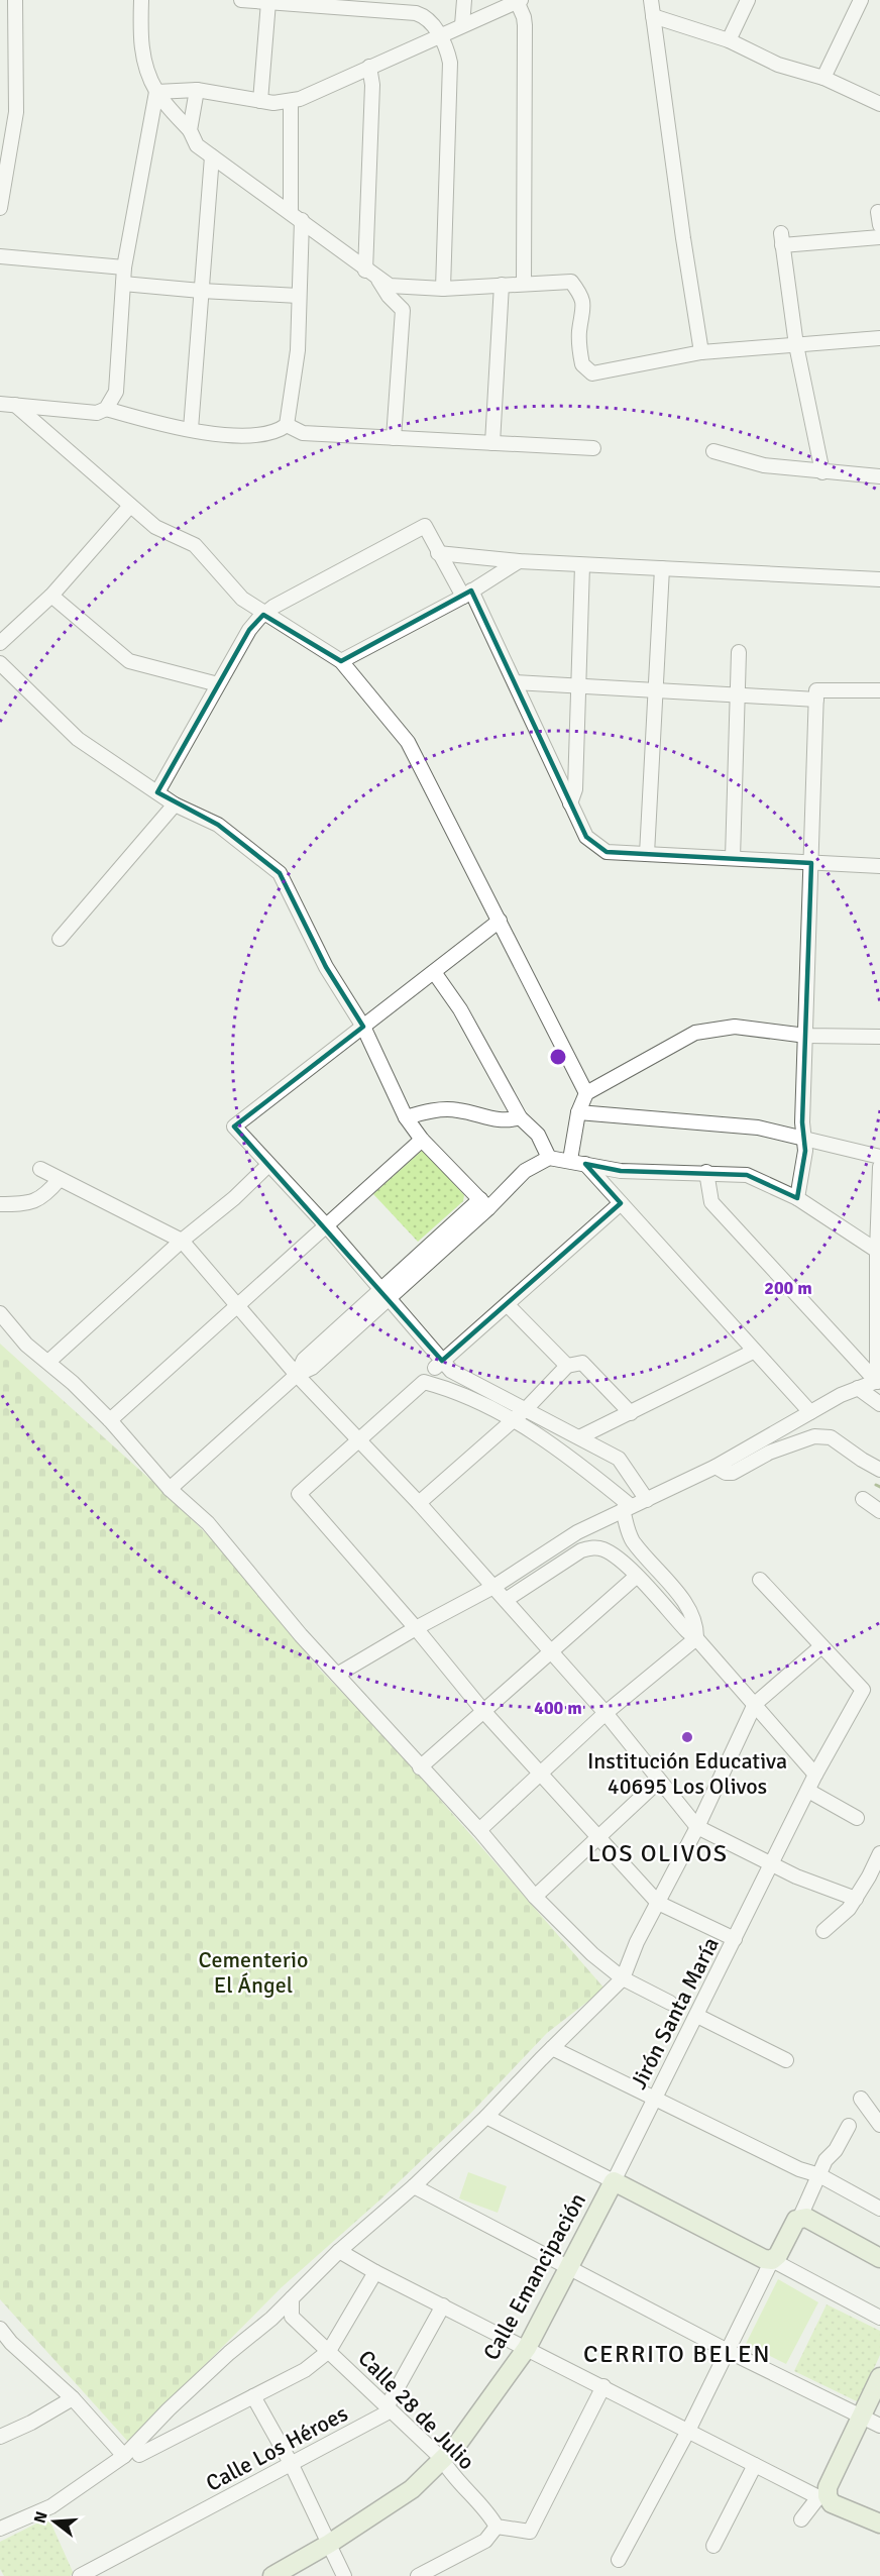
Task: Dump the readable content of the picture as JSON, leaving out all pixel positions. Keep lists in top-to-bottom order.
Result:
{
  "streets": {
    "street": [
      "Jirón Santa María",
      "Calle Emancipación",
      "Calle 28 de Julio",
      "Calle Los Héroes"
    ]
  },
  "crossings": [
    ["Jirón Santa María", "Calle Emancipación"],
    ["Calle Emancipación", "Calle 28 de Julio"],
    ["Calle 28 de Julio", "Calle Los Héroes"]
  ],
  "districts": ["LOS OLIVOS", "CERRITO BELEN"],
  "parks": ["Cementerio El Ángel"],
  "places": ["Institución Educativa 40695 Los Olivos"],
  "north": "left",
  "rings": ["200 m", "400 m"]
}
